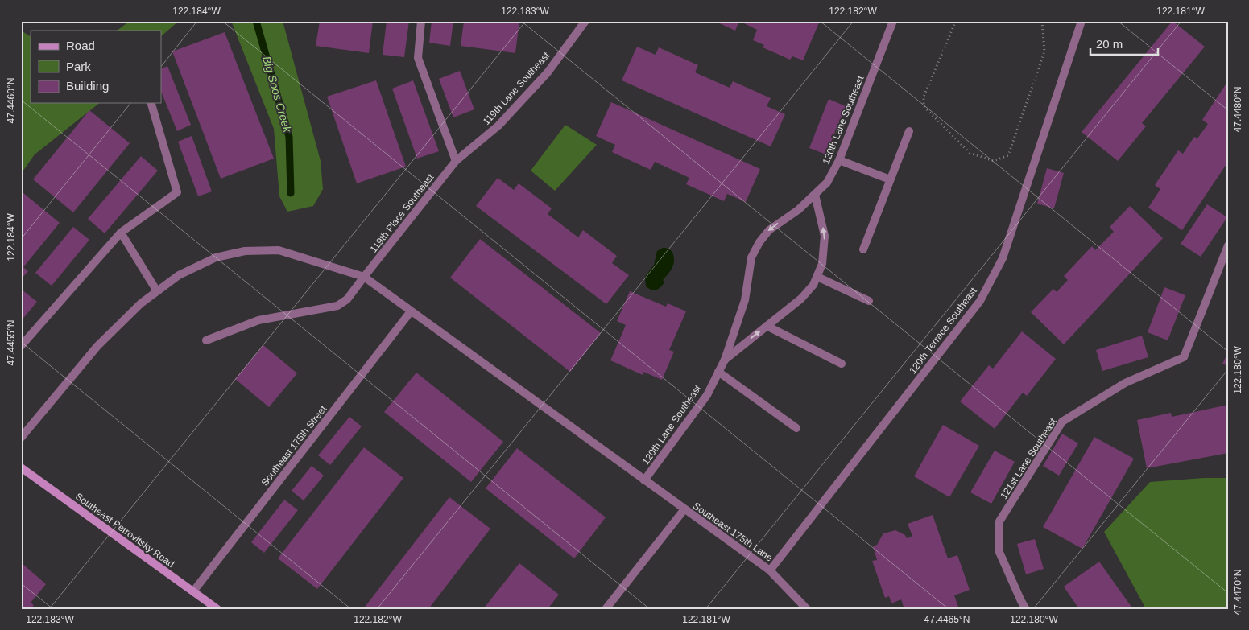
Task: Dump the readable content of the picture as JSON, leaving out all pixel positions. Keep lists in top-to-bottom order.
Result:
{
  "streets": {
    "main road": ["Southeast Petrovitsky Road"],
    "street": [
      "119th Lane Southeast",
      "120th Lane Southeast",
      "119th Place Southeast",
      "120th Terrace Southeast",
      "Southeast 175th Street",
      "121st Lane Southeast",
      "Southeast 175th Lane"
    ]
  },
  "crossings": [
    ["119th Lane Southeast", "119th Place Southeast"],
    ["120th Terrace Southeast", "Southeast 175th Lane"],
    ["Southeast 175th Street", "Southeast Petrovitsky Road"]
  ],
  "water": ["Big Soos Creek"],
  "legend": ["Road", "Park", "Building"],
  "scale_bar": "20 m",
  "coordinates": [
    "122.184°W",
    "122.183°W",
    "122.182°W",
    "122.181°W",
    "47.4460°N",
    "47.4480°N",
    "47.4455°N",
    "122.180°W",
    "47.4470°N",
    "47.4465°N"
  ]
}
